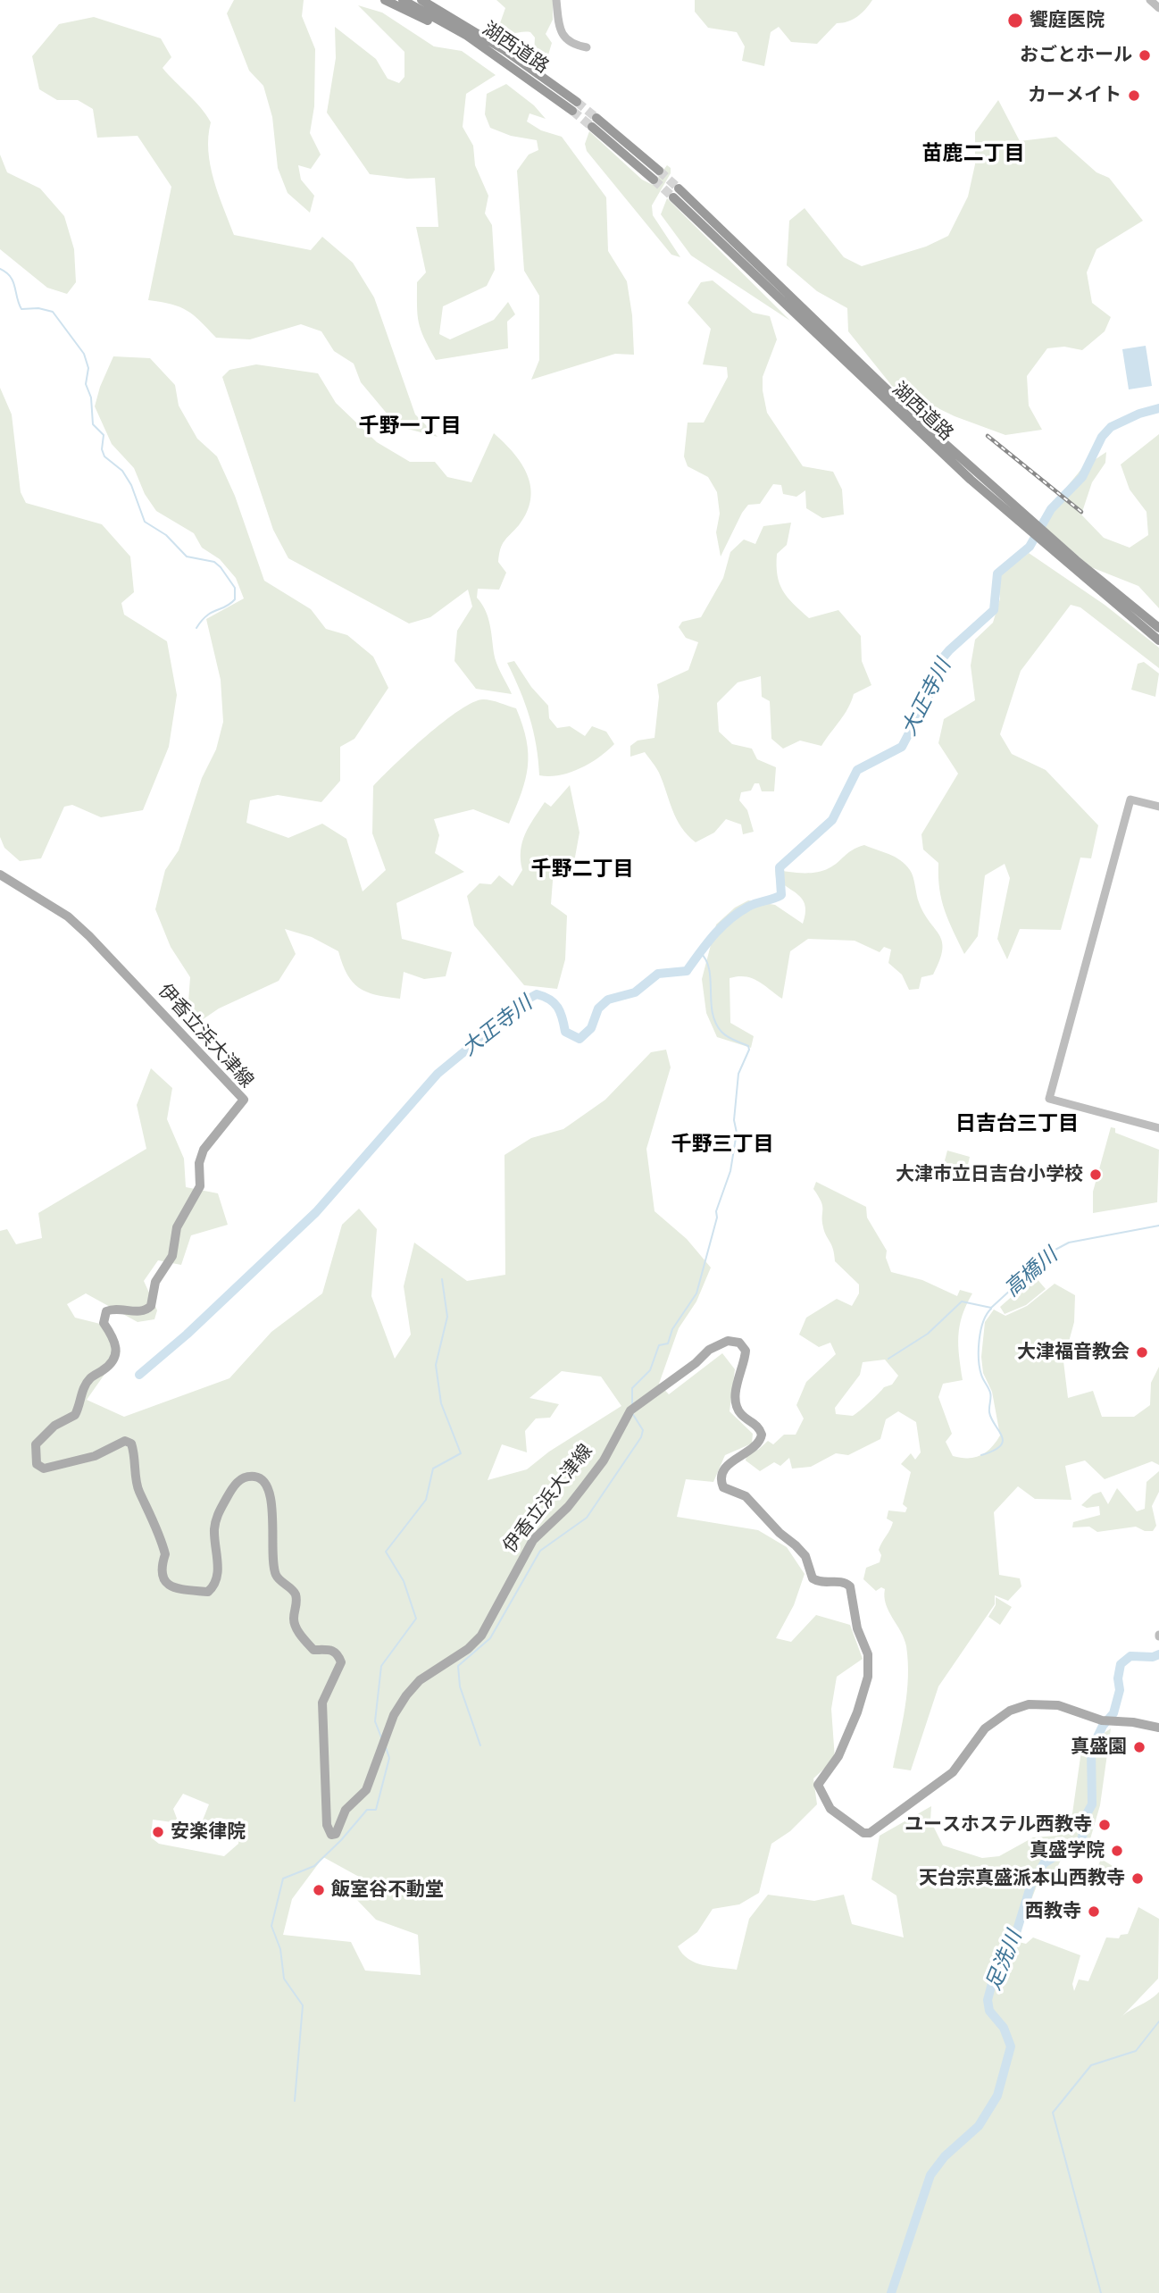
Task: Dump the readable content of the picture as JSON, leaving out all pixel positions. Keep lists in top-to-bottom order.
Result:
{
  "streets": {
    "highway": ["湖西道路"],
    "main road": ["伊香立浜大津線"]
  },
  "districts": [
    "苗鹿二丁目",
    "千野一丁目",
    "千野二丁目",
    "日吉台三丁目",
    "千野三丁目"
  ],
  "water": ["大正寺川", "高橋川", "足洗川"],
  "places": [
    "饗庭医院",
    "おごとホール",
    "カーメイト",
    "大津市立日吉台小学校",
    "大津福音教会",
    "真盛園",
    "ユースホステル西教寺",
    "安楽律院",
    "真盛学院",
    "天台宗真盛派本山西教寺",
    "飯室谷不動堂",
    "西教寺"
  ]
}
